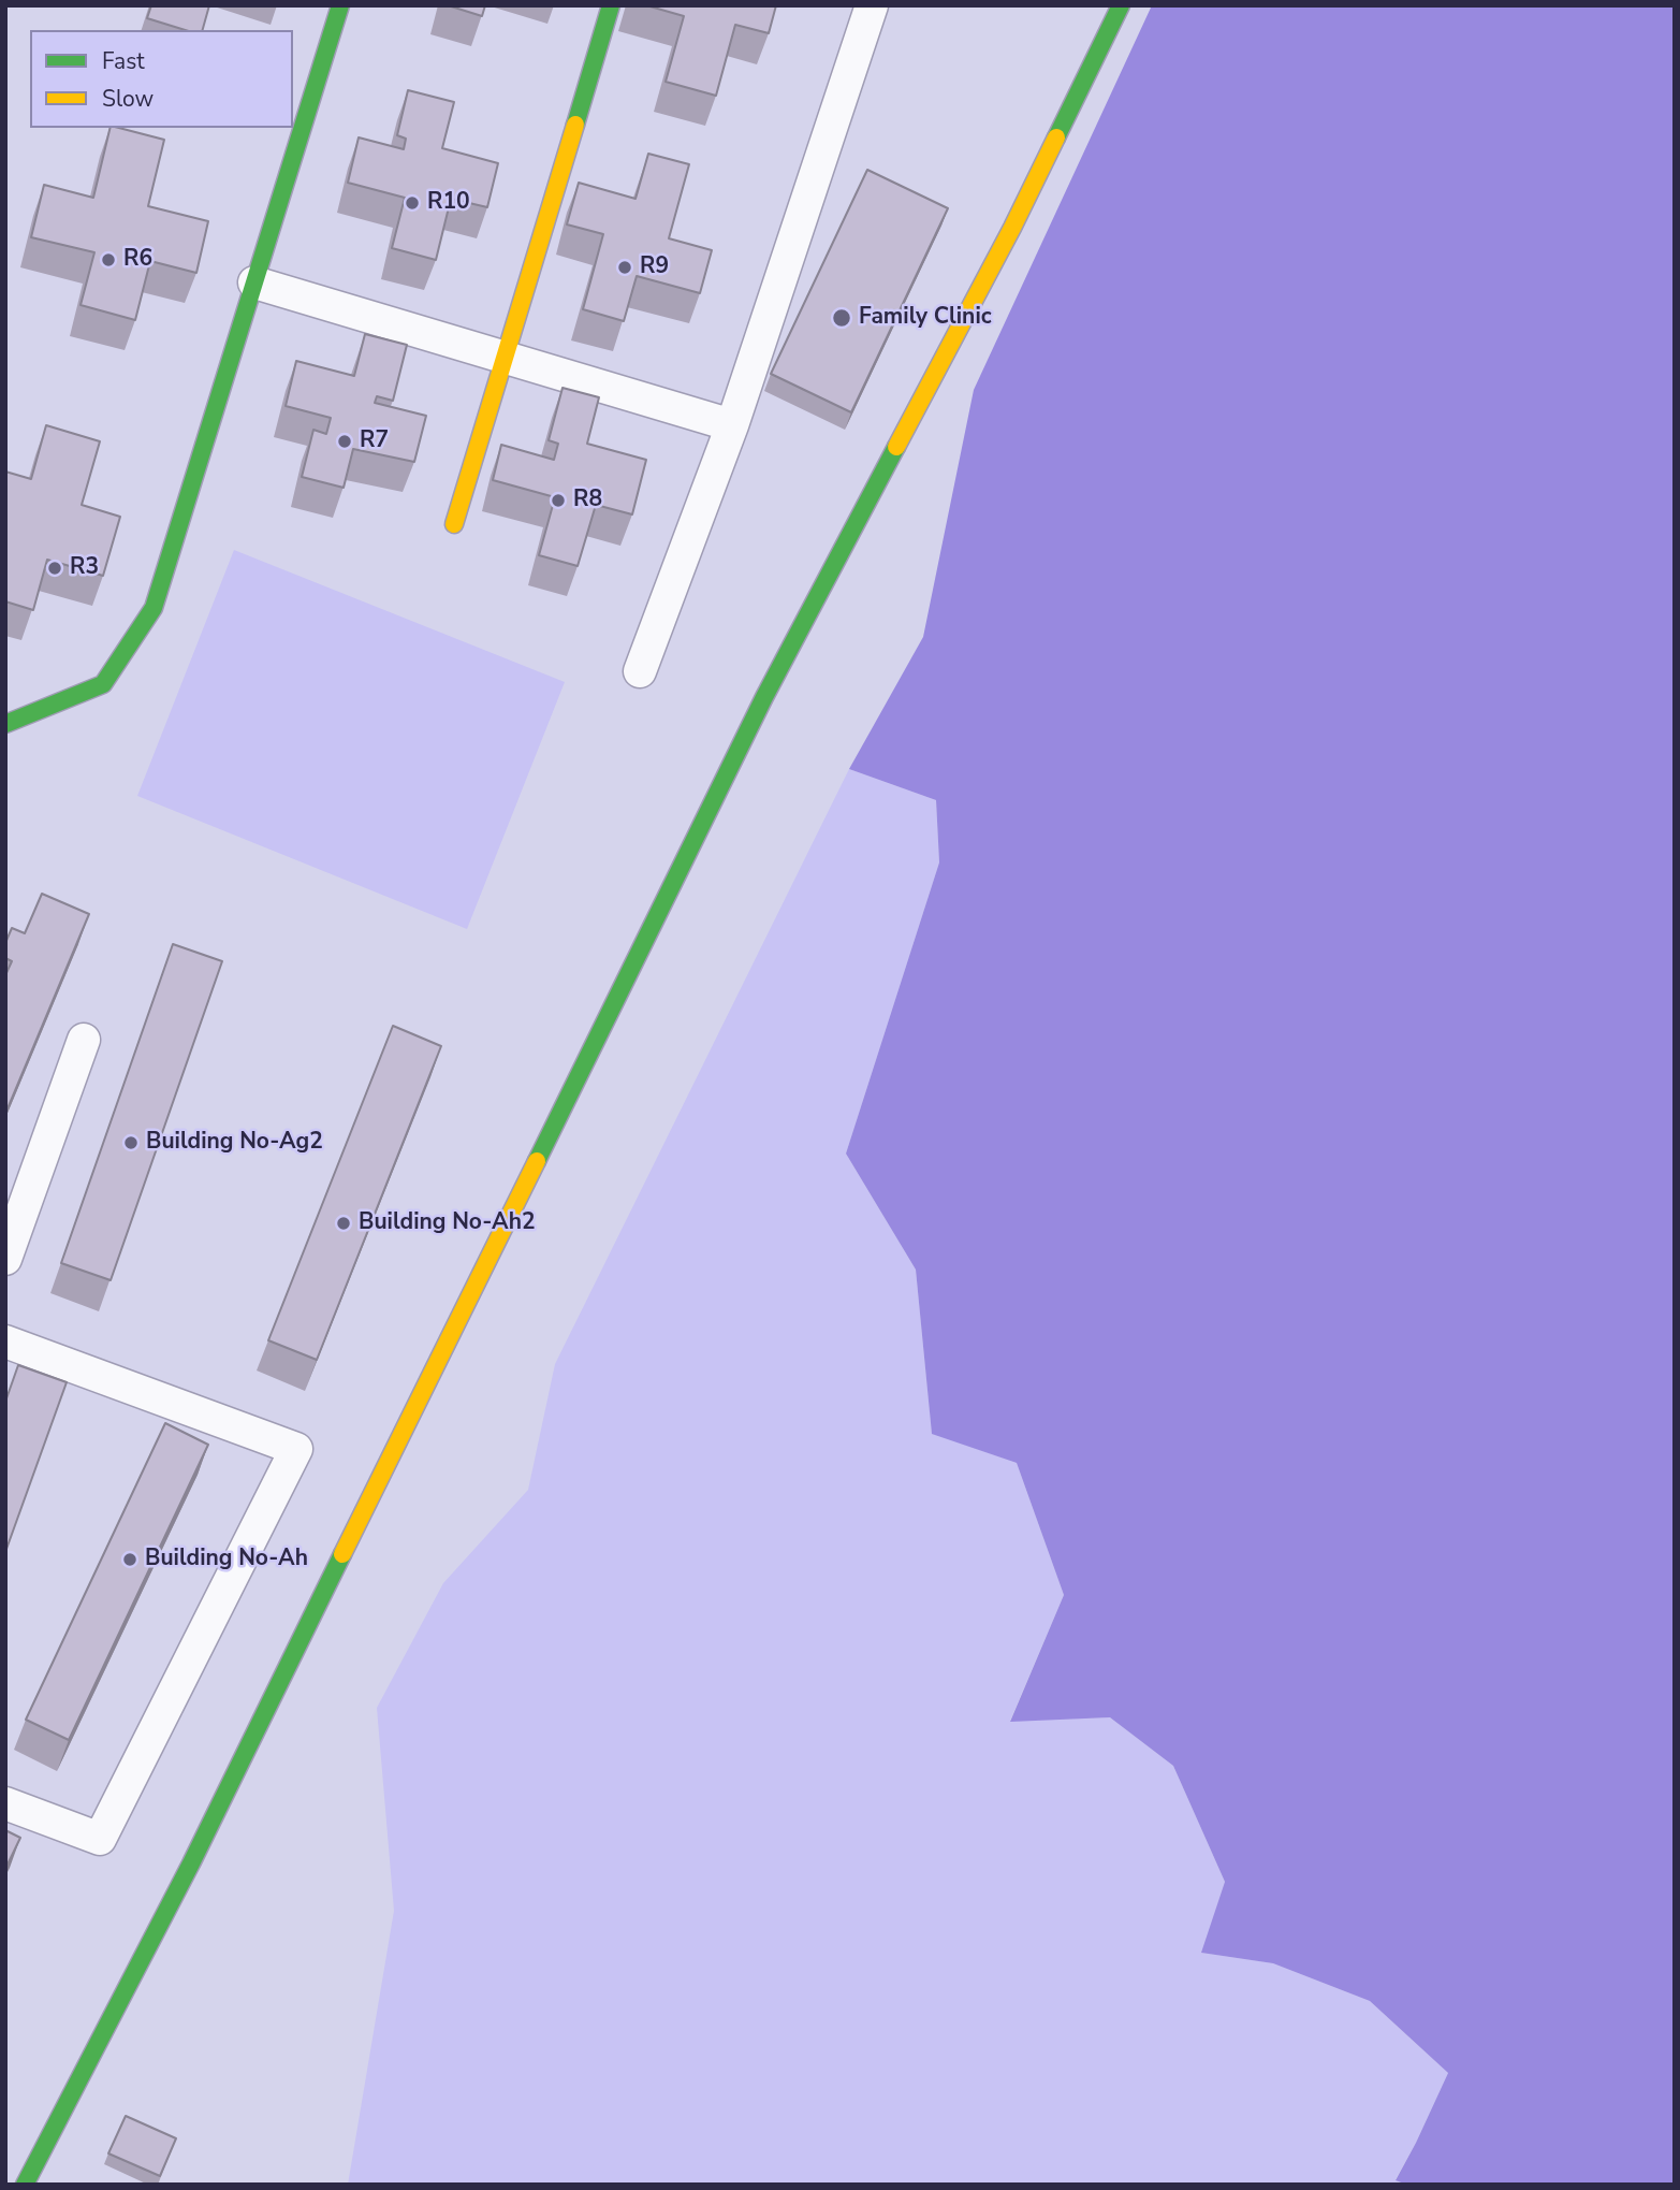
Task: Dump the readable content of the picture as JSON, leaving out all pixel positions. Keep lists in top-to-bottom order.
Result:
{
  "places": [
    "R10",
    "R6",
    "R9",
    "Family Clinic",
    "R7",
    "R8",
    "R3",
    "Building No-Ag2",
    "Building No-Ah2",
    "Building No-Ah"
  ],
  "legend": ["Fast", "Slow"]
}
